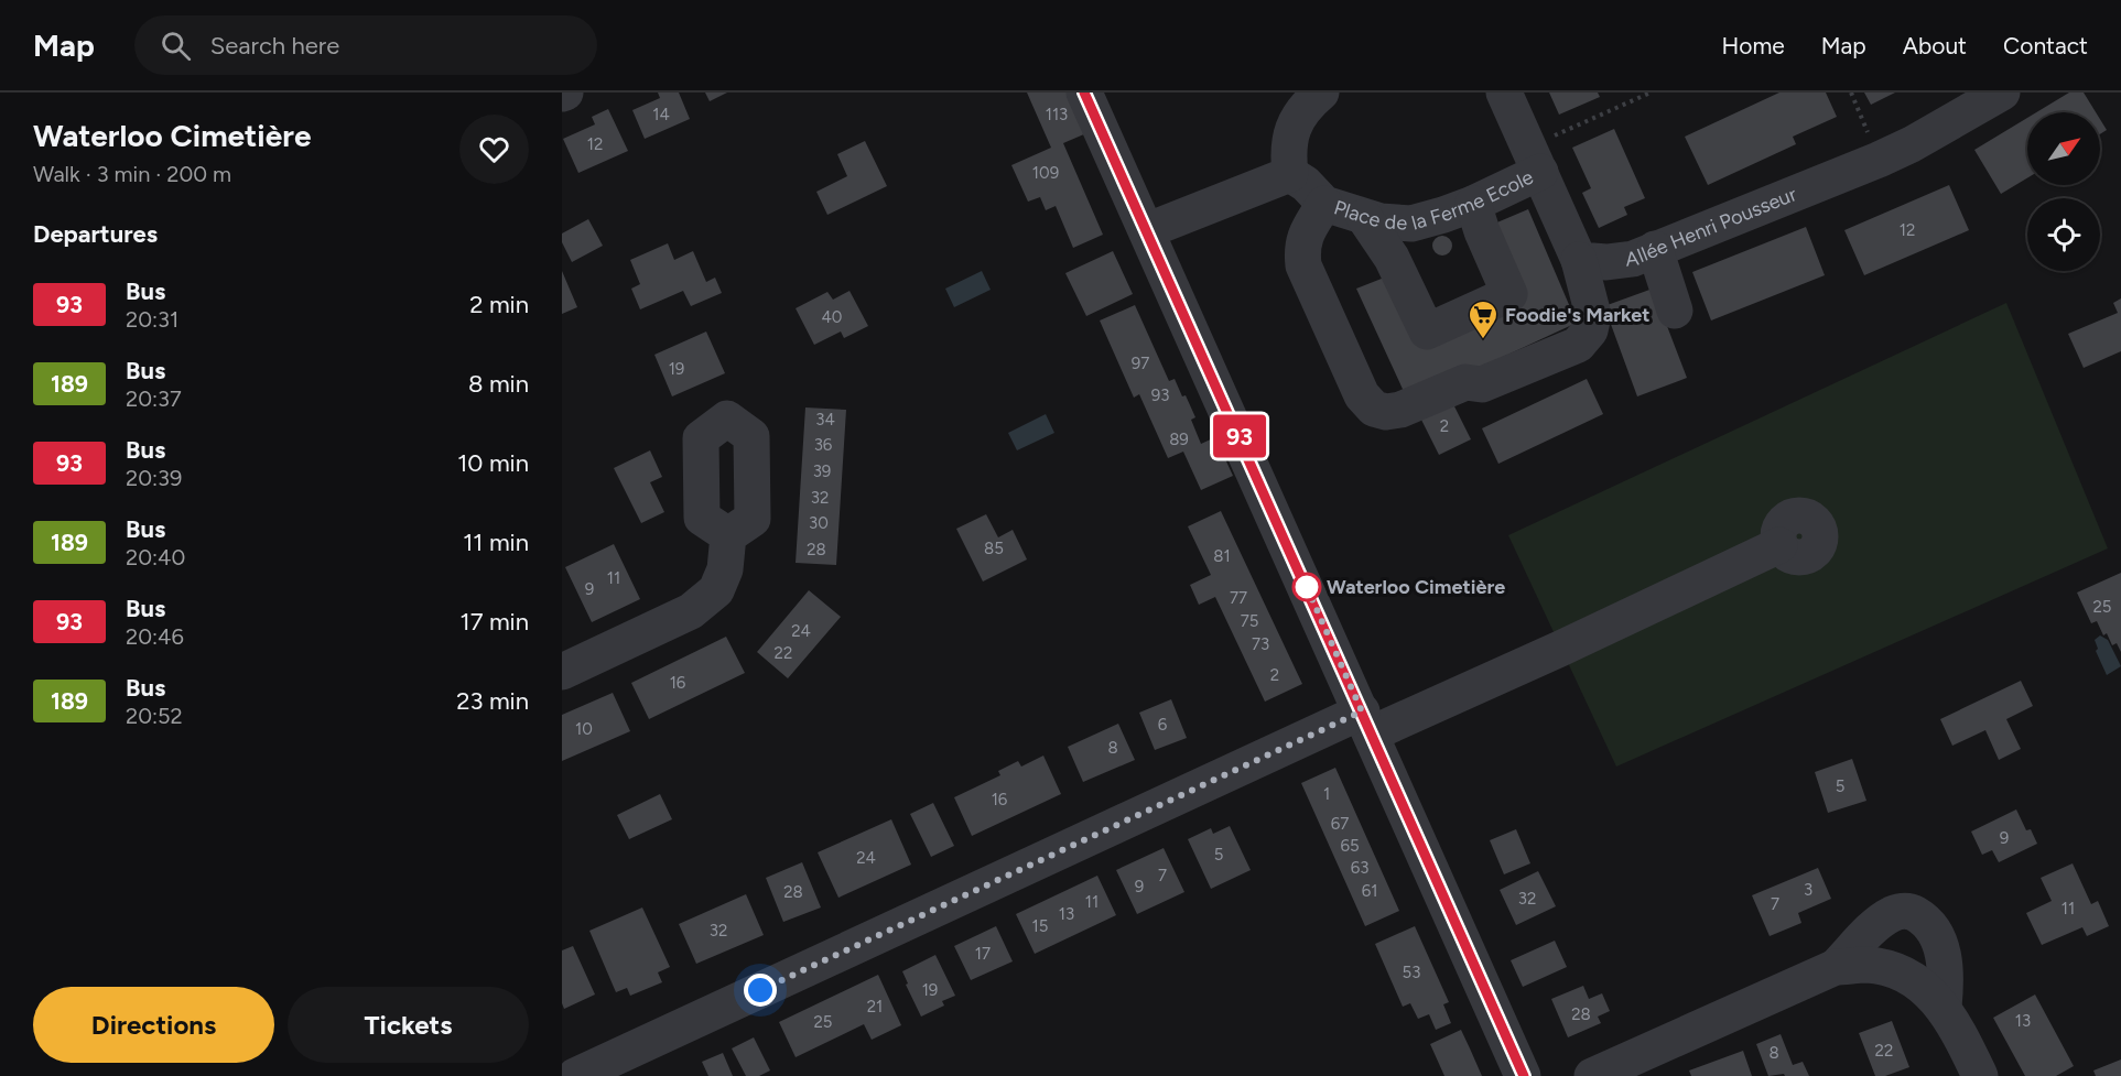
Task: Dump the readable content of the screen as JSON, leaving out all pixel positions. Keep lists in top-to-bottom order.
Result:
{
  "streets": {
    "street": ["Place de la Ferme Ecole", "Allée Henri Pousseur"]
  },
  "crossings": [
    ["Place de la Ferme Ecole", "Allée Henri Pousseur"]
  ],
  "places": {
    "supermarket": ["Foodie's Market"],
    "other": ["Waterloo Cimetière"]
  },
  "lines": ["bus line 93"],
  "house_numbers": [
    "14",
    "113",
    "12",
    "109",
    "12",
    "40",
    "97",
    "19",
    "93",
    "34",
    "2",
    "89",
    "36",
    "39",
    "32",
    "30",
    "85",
    "28",
    "81",
    "11",
    "9",
    "77",
    "25",
    "75",
    "24",
    "73",
    "22",
    "2",
    "16",
    "6",
    "10",
    "8",
    "5",
    "1",
    "16",
    "67",
    "9",
    "65",
    "5",
    "24",
    "63",
    "7",
    "9",
    "3",
    "61",
    "28",
    "32",
    "11",
    "7",
    "11",
    "13",
    "15",
    "32",
    "17",
    "53",
    "19",
    "21",
    "28",
    "13",
    "25",
    "22",
    "8"
  ],
  "north": "top right",
  "page": {
    "header": "Map",
    "search": "Search here",
    "nav": [
      "Home",
      "Map",
      "About",
      "Contact"
    ],
    "heading": [
      ["Waterloo Cimetière", "Walk · 3 min · 200 m"],
      "Departures"
    ],
    "on_map": "93",
    "list": [
      {
        "mark": "93",
        "name": "Bus",
        "note": "20:31",
        "value": "2 min"
      },
      {
        "mark": "189",
        "name": "Bus",
        "note": "20:37",
        "value": "8 min"
      },
      {
        "mark": "93",
        "name": "Bus",
        "note": "20:39",
        "value": "10 min"
      },
      {
        "mark": "189",
        "name": "Bus",
        "note": "20:40",
        "value": "11 min"
      },
      {
        "mark": "93",
        "name": "Bus",
        "note": "20:46",
        "value": "17 min"
      },
      {
        "mark": "189",
        "name": "Bus",
        "note": "20:52",
        "value": "23 min"
      }
    ],
    "buttons": ["Directions", "Tickets"]
  }
}
